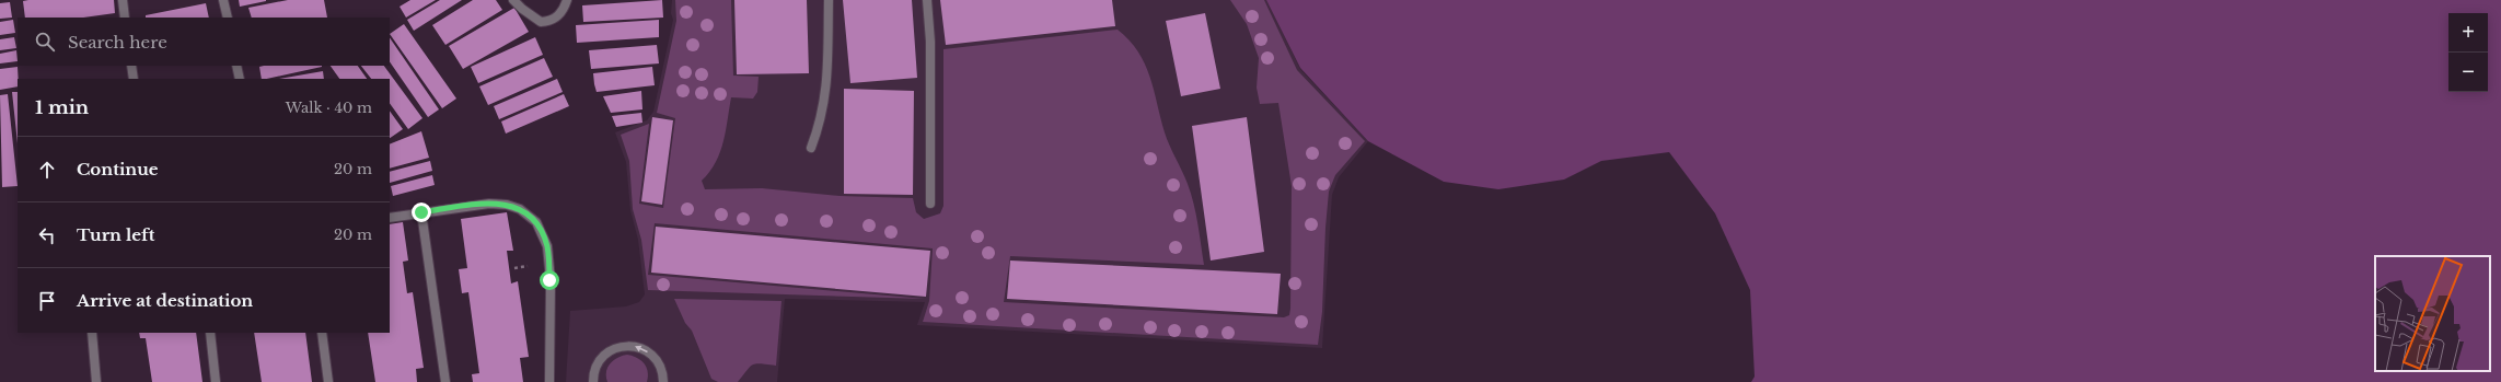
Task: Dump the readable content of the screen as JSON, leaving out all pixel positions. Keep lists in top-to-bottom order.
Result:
{
  "page": {
    "map_buttons": ["+", "−"],
    "search": "Search here",
    "heading": ["1 min", "Walk · 40 m"],
    "list": [
      ["Continue", "20 m"],
      ["Turn left", "20 m"],
      "Arrive at destination"
    ]
  }
}
